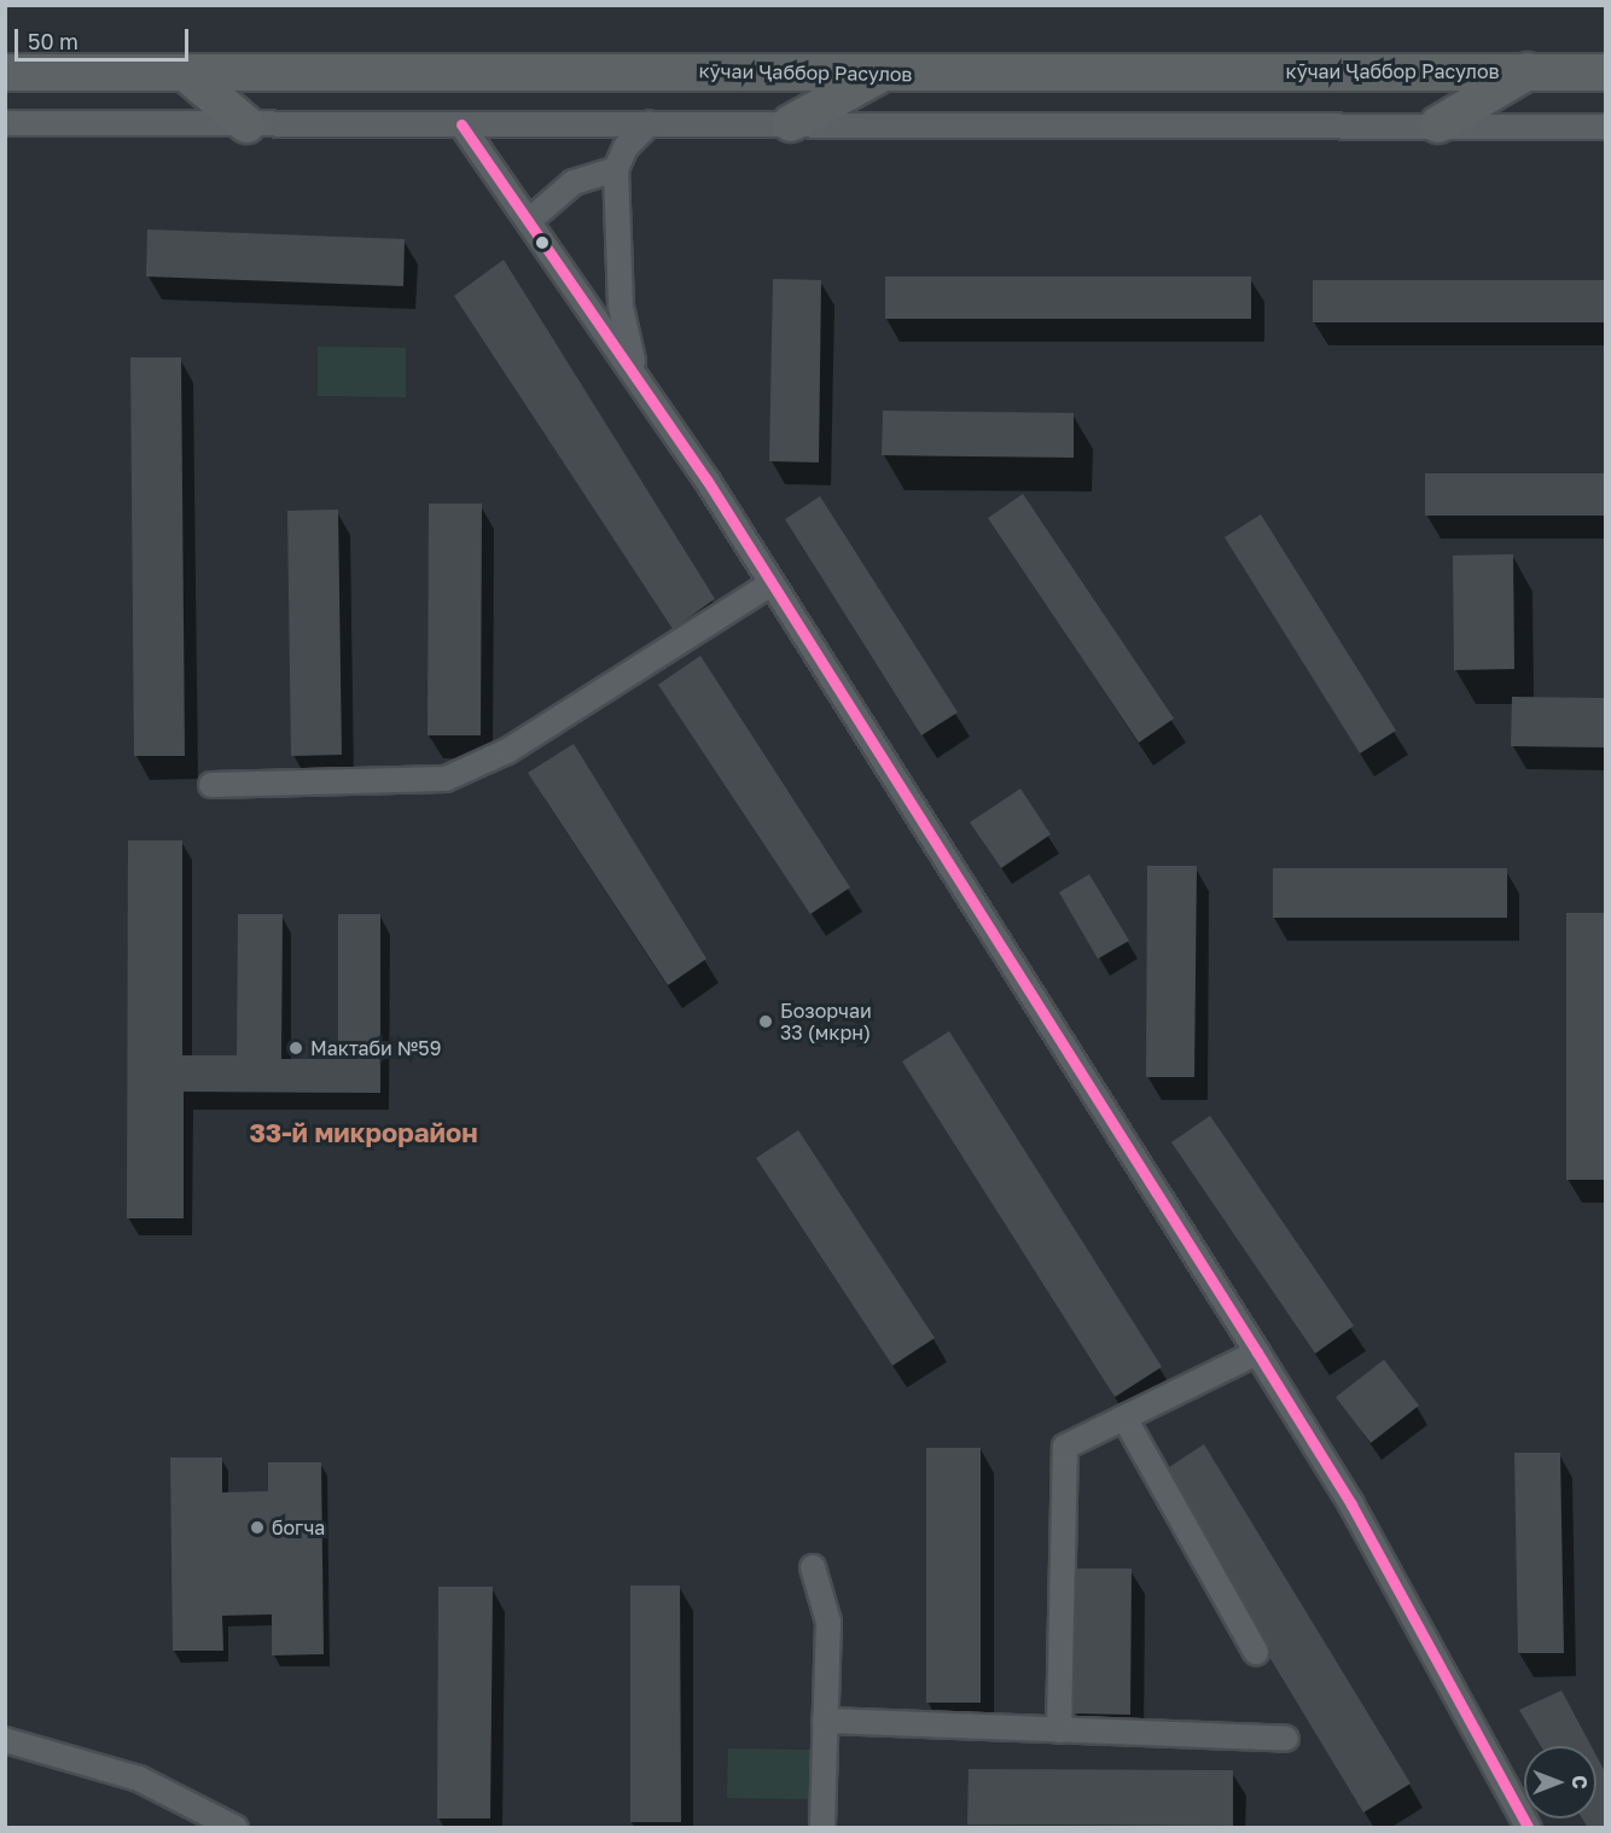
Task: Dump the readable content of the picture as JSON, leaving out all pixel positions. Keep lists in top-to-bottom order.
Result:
{
  "streets": {
    "main road": ["кӯчаи Ҷаббор Расулов"]
  },
  "districts": ["33-й микрорайон"],
  "places": ["Бозорчаи 33 (мкрн)", "Мактаби №59", "богча"],
  "scale_bar": "50 m",
  "north": "right"
}
